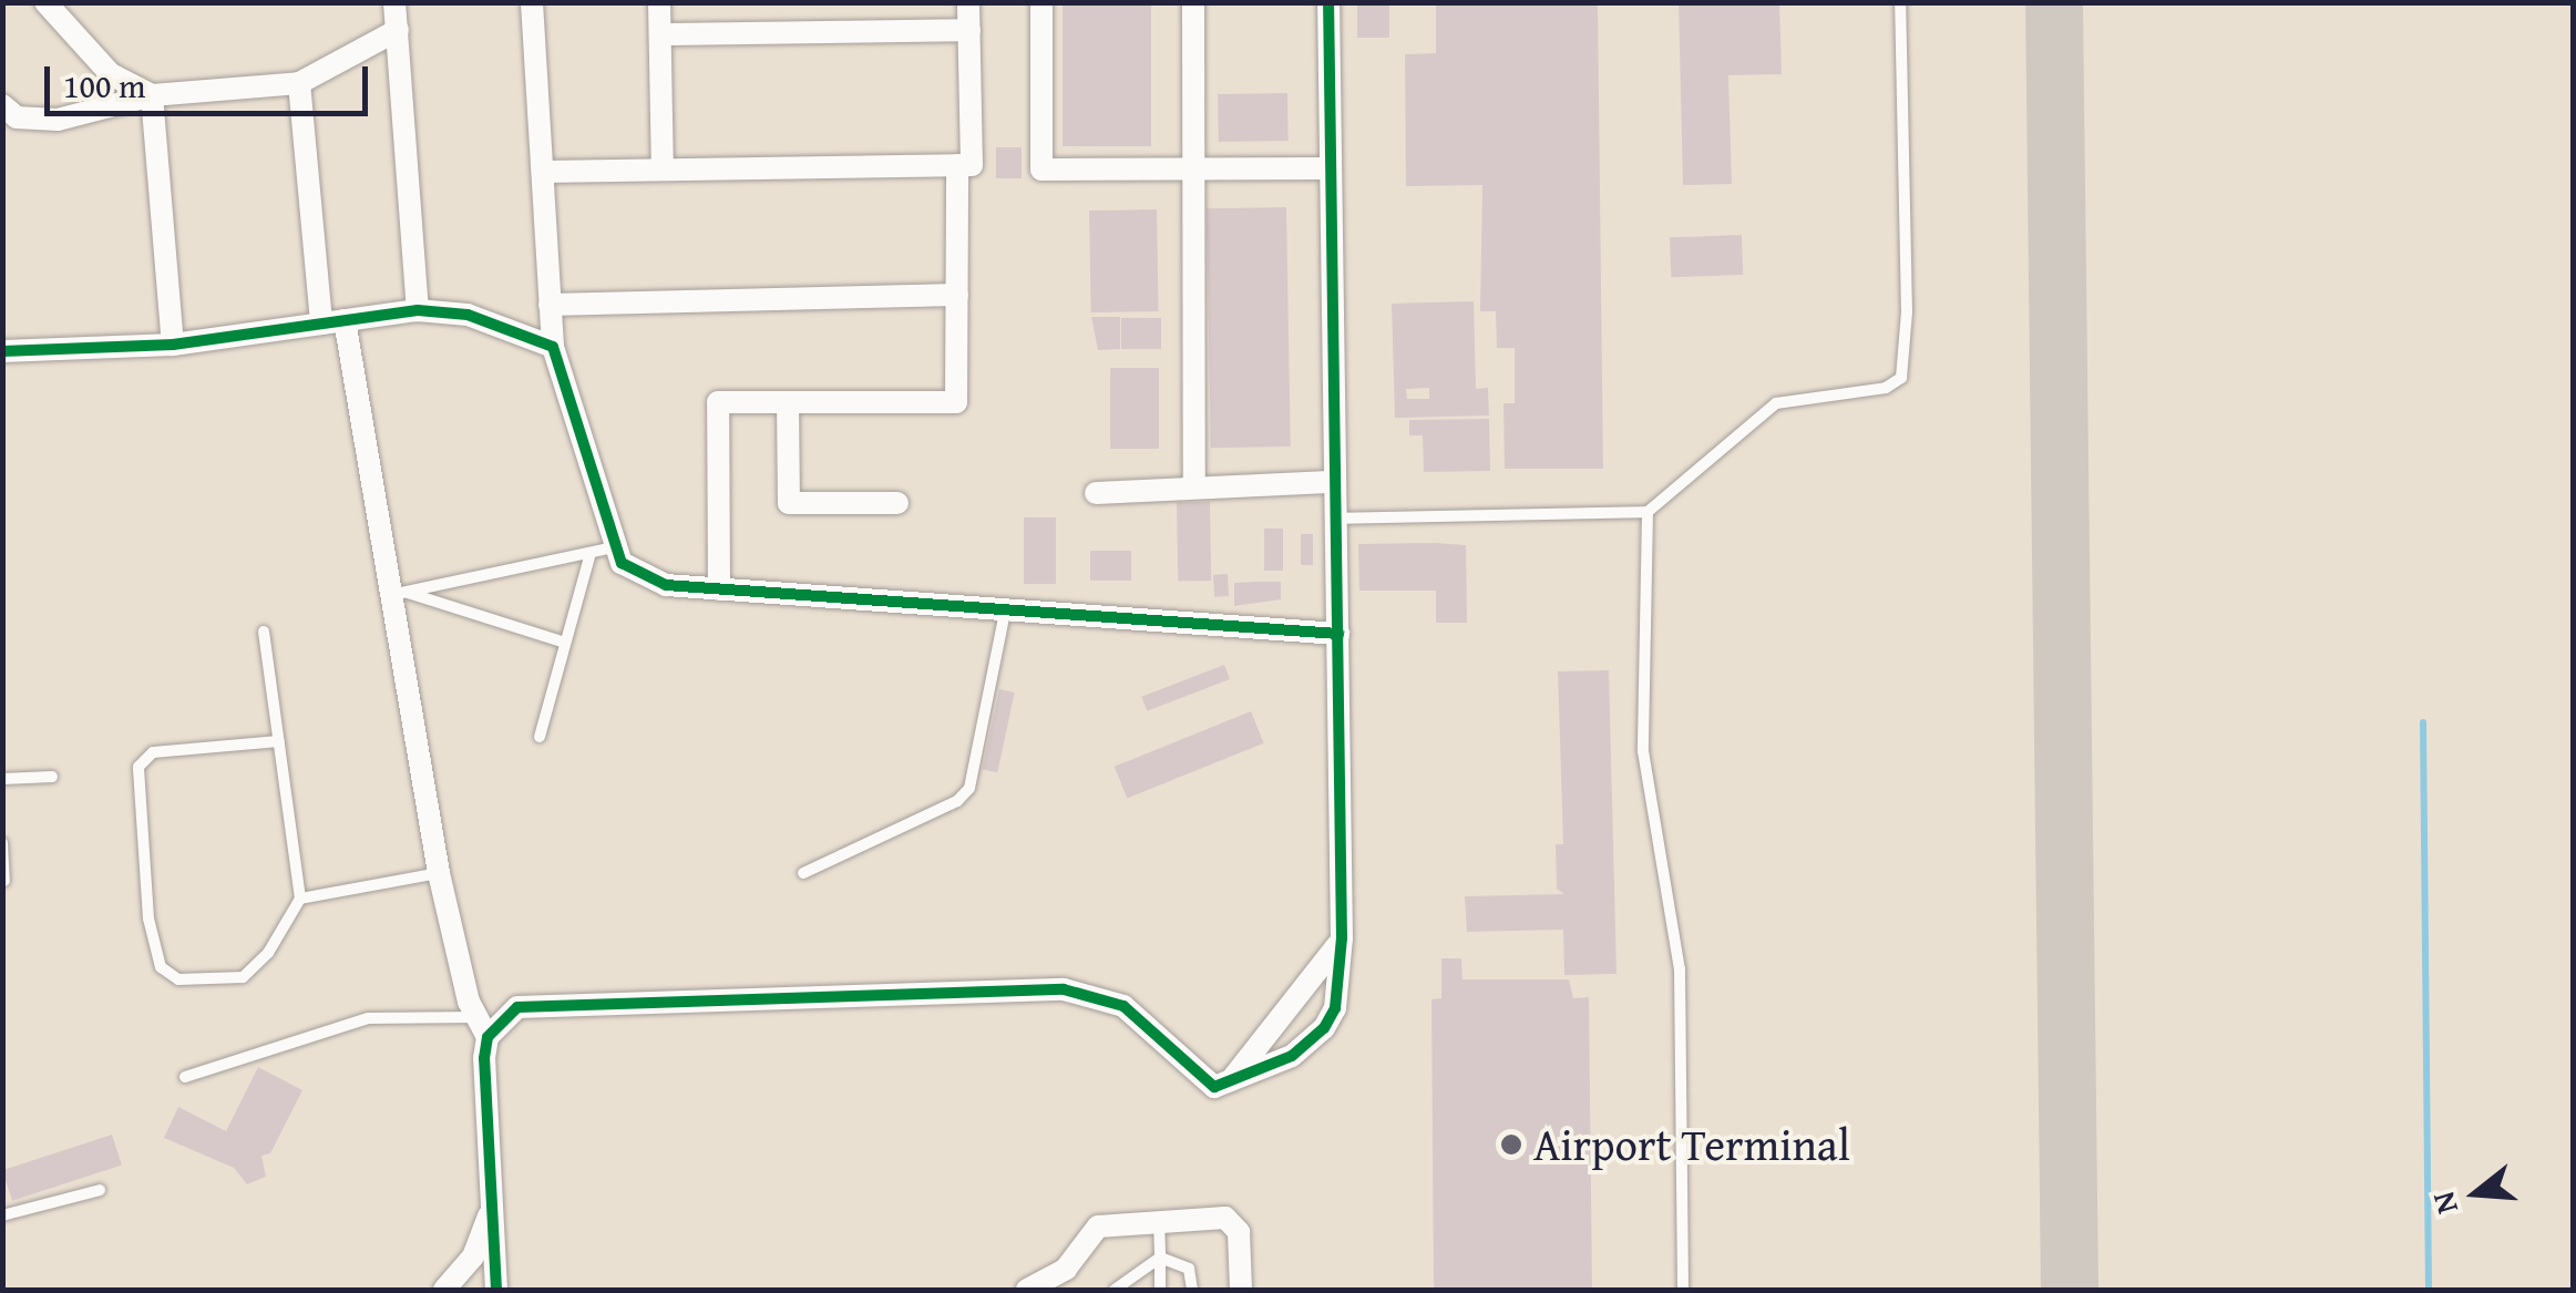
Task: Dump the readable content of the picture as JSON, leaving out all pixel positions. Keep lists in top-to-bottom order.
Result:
{
  "places": ["Airport Terminal"],
  "scale_bar": "100 m",
  "north": "left"
}
